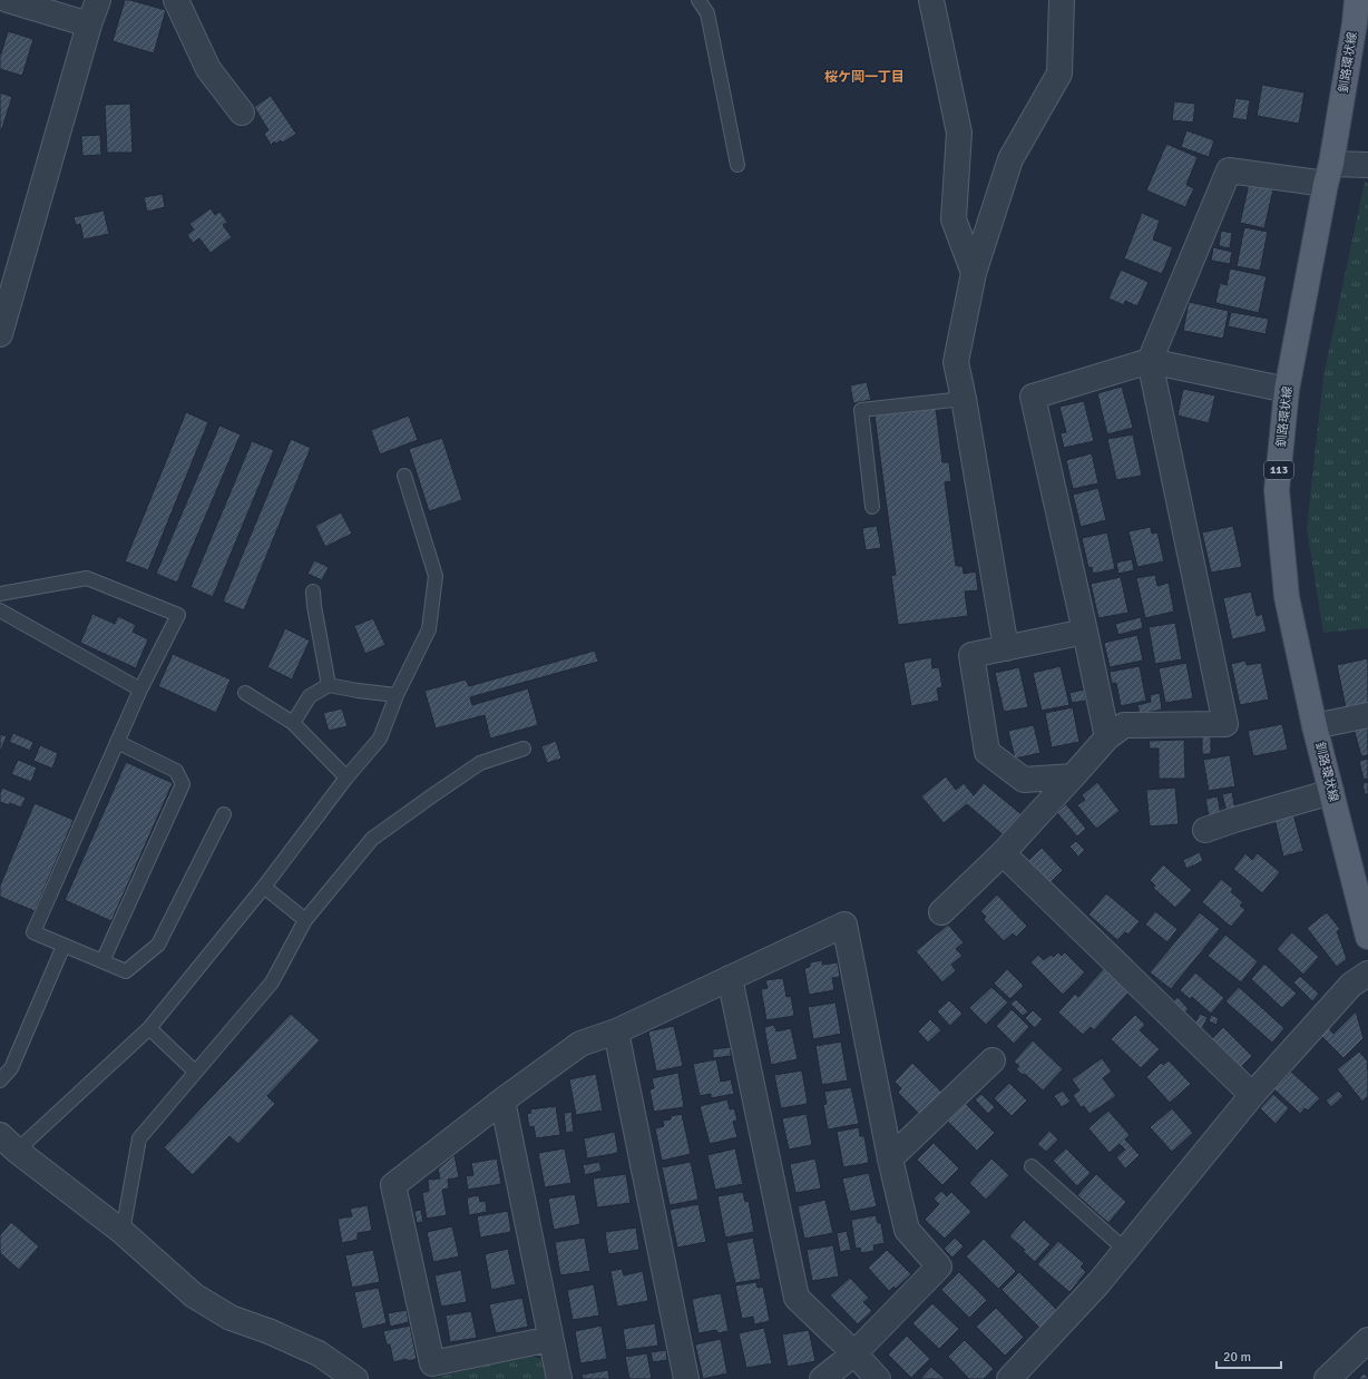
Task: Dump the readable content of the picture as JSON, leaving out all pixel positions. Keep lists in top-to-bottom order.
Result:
{
  "streets": {
    "main road": ["釧路環状線", "113"]
  },
  "districts": ["桜ケ岡一丁目"],
  "scale_bar": "20 m"
}
